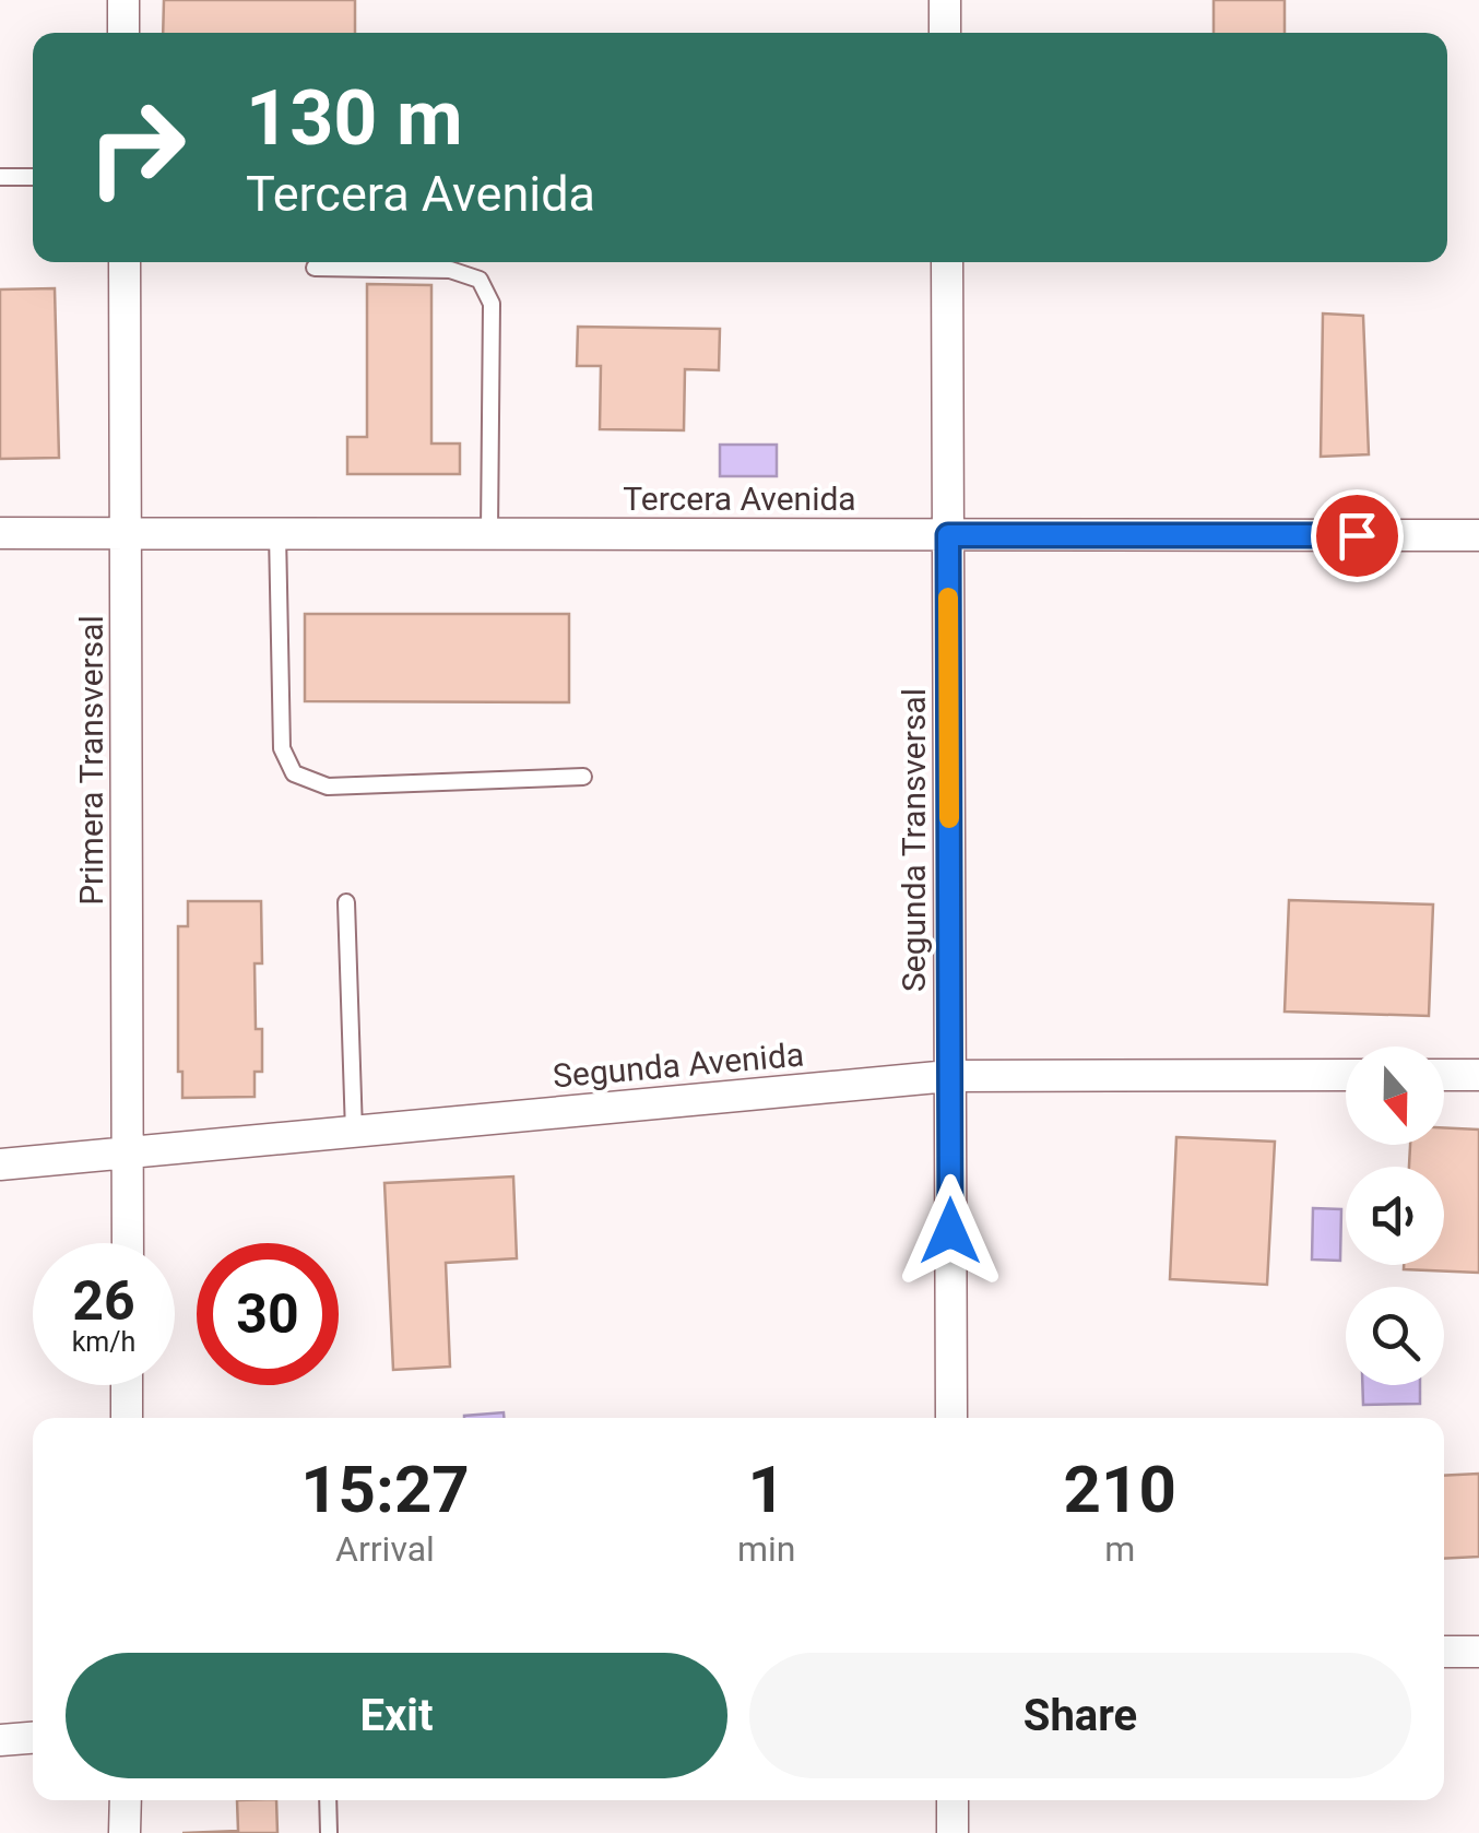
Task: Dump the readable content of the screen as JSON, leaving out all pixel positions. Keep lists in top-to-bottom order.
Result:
{
  "streets": {
    "street": [
      "Tercera Avenida",
      "Primera Transversal",
      "Segunda Transversal",
      "Segunda Avenida"
    ]
  },
  "crossings": [
    ["Tercera Avenida", "Primera Transversal"],
    ["Tercera Avenida", "Segunda Transversal"],
    ["Primera Transversal", "Segunda Avenida"],
    ["Segunda Transversal", "Segunda Avenida"]
  ],
  "north": "bottom",
  "page": {
    "turn": ["130 m", "Tercera Avenida"],
    "speed": "26 km/h",
    "limit": "30",
    "eta": [
      "15:27",
      "Arrival",
      "1",
      "min",
      "210",
      "m"
    ],
    "buttons": ["Exit", "Share"]
  }
}
